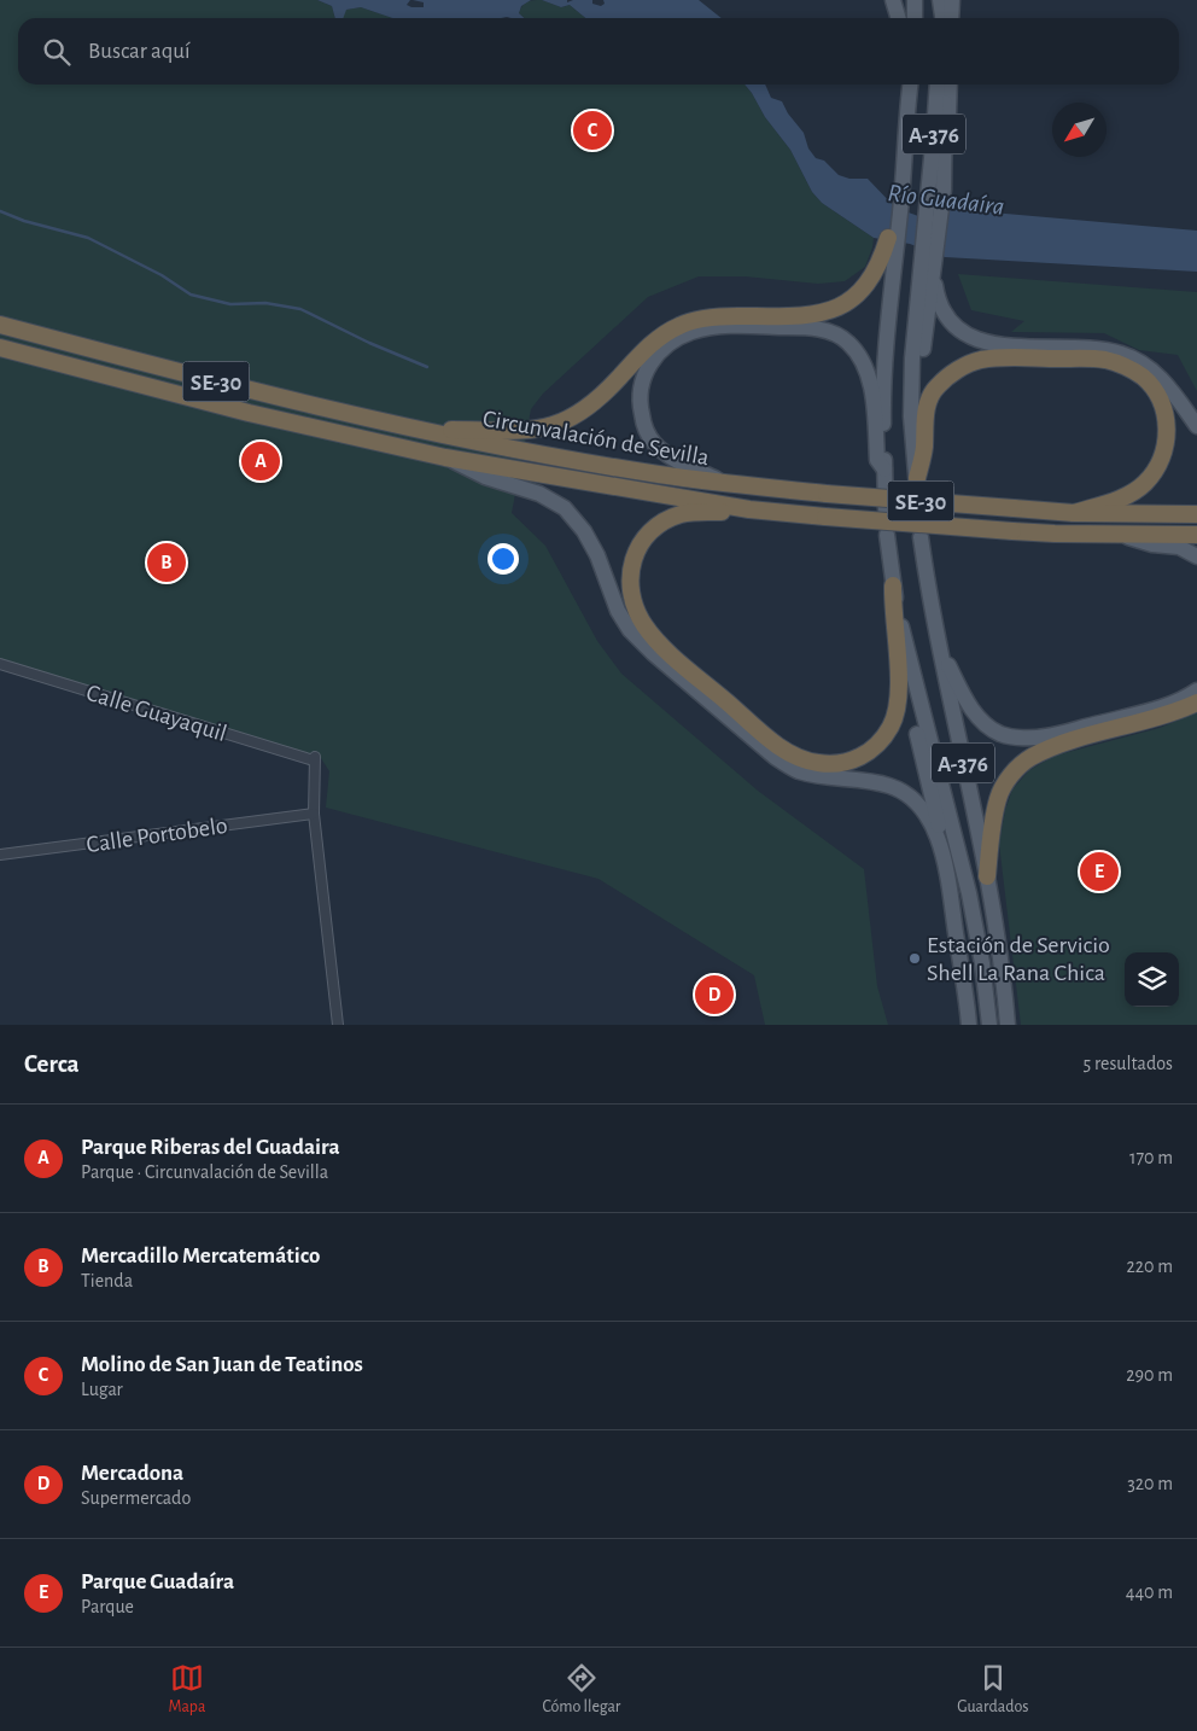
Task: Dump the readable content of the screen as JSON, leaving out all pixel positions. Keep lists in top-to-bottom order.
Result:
{
  "streets": {
    "highway": ["SE-30", "Circunvalación de Sevilla"],
    "main road": ["A-376"],
    "street": ["Calle Guayaquil", "Calle Portobelo"]
  },
  "crossings": [
    ["Calle Guayaquil", "Calle Portobelo"]
  ],
  "water": ["Río Guadaíra"],
  "places": ["Estación de Servicio Shell La Rana Chica"],
  "north": "bottom left",
  "page": {
    "search": "Buscar aquí",
    "pins": [
      "C",
      "A",
      "B",
      "E",
      "D"
    ],
    "heading": ["Cerca", "5 resultados"],
    "list": [
      {
        "mark": "A",
        "name": "Parque Riberas del Guadaira",
        "note": "Parque · Circunvalación de Sevilla",
        "value": "170 m"
      },
      {
        "mark": "B",
        "name": "Mercadillo Mercatemático",
        "note": "Tienda",
        "value": "220 m"
      },
      {
        "mark": "C",
        "name": "Molino de San Juan de Teatinos",
        "note": "Lugar",
        "value": "290 m"
      },
      {
        "mark": "D",
        "name": "Mercadona",
        "note": "Supermercado",
        "value": "320 m"
      },
      {
        "mark": "E",
        "name": "Parque Guadaíra",
        "note": "Parque",
        "value": "440 m"
      }
    ],
    "nav": ["Mapa", "Cómo llegar", "Guardados"]
  }
}
